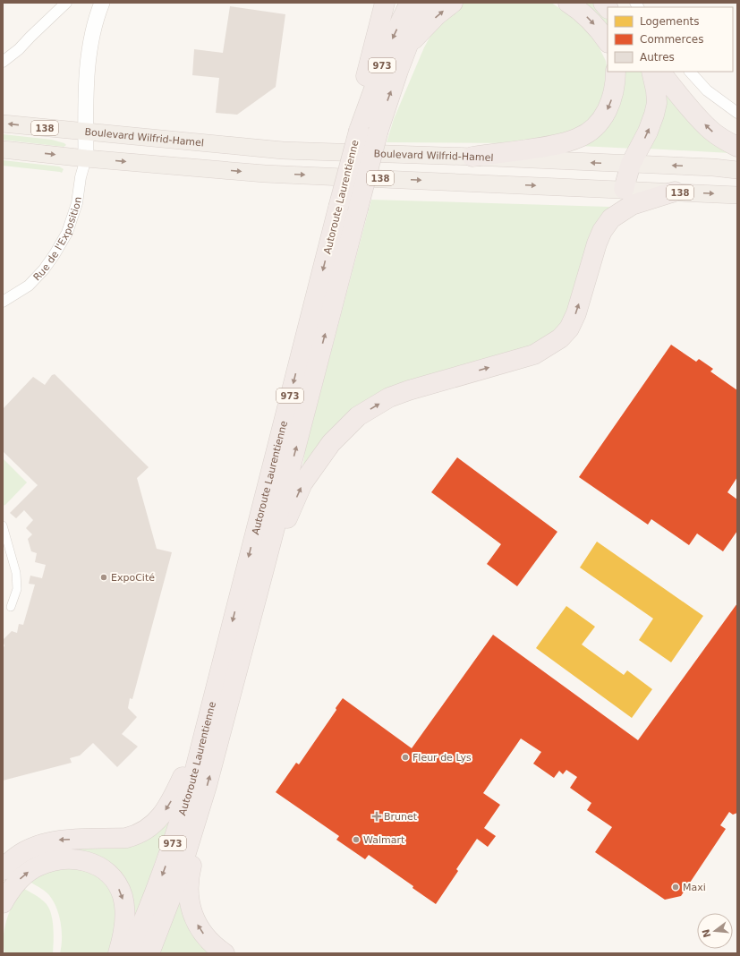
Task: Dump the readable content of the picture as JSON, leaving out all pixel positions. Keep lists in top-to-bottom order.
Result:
{
  "streets": {
    "highway": ["973", "Autoroute Laurentienne"],
    "main road": ["138", "Boulevard Wilfrid-Hamel"],
    "street": ["Rue de l'Exposition"]
  },
  "crossings": [
    ["138", "Rue de l'Exposition"]
  ],
  "places": {
    "other": [
      "ExpoCité",
      "Fleur de Lys",
      "Walmart",
      "Maxi"
    ],
    "health": ["Brunet"]
  },
  "legend": ["Logements", "Commerces", "Autres"],
  "north": "left"
}
